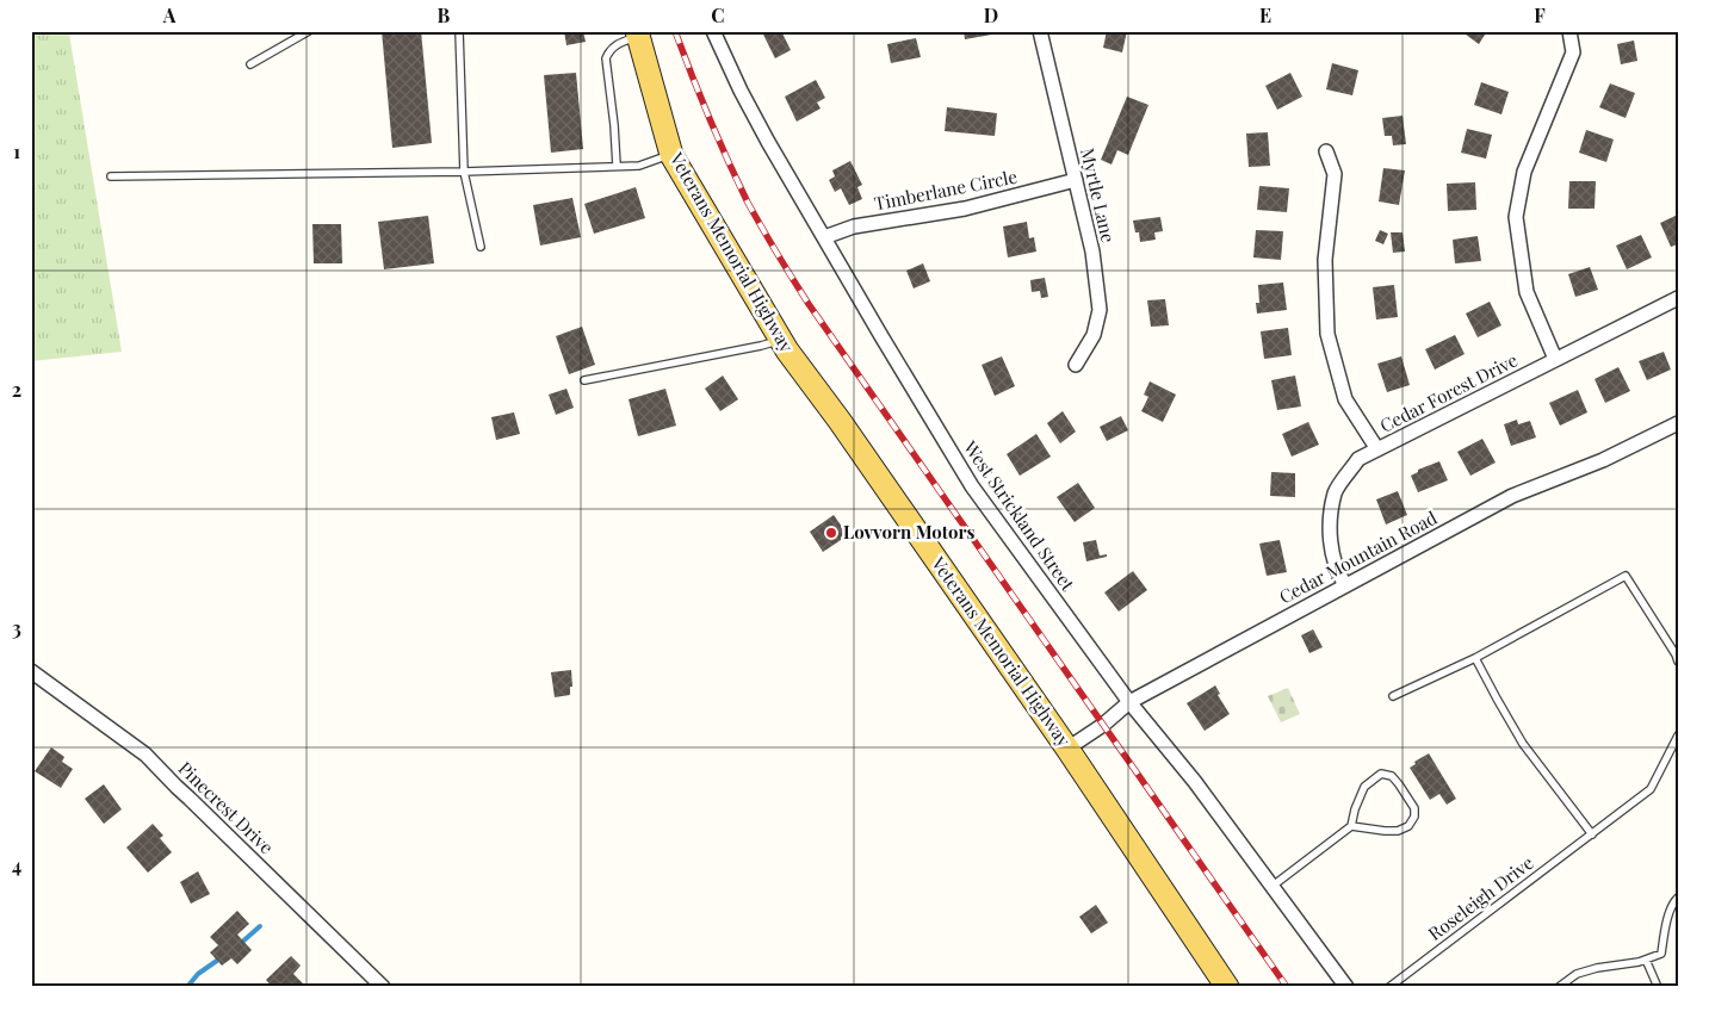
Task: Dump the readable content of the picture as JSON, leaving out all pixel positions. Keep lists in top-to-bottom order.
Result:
{
  "streets": {
    "main road": ["Veterans Memorial Highway"],
    "street": [
      "Timberlane Circle",
      "Myrtle Lane",
      "Cedar Forest Drive",
      "West Strickland Street",
      "Cedar Mountain Road",
      "Pinecrest Drive"
    ],
    "lane": ["Roseleigh Drive"]
  },
  "crossings": [
    ["Timberlane Circle", "Myrtle Lane"],
    ["Timberlane Circle", "West Strickland Street"],
    ["Veterans Memorial Highway", "Cedar Mountain Road"],
    ["Cedar Forest Drive", "Cedar Mountain Road"],
    ["West Strickland Street", "Cedar Mountain Road"]
  ],
  "places": ["Lovvorn Motors"],
  "grid": {
    "columns": [
      "A",
      "B",
      "C",
      "D",
      "E",
      "F"
    ],
    "rows": [
      "1",
      "2",
      "3",
      "4"
    ]
  }
}
